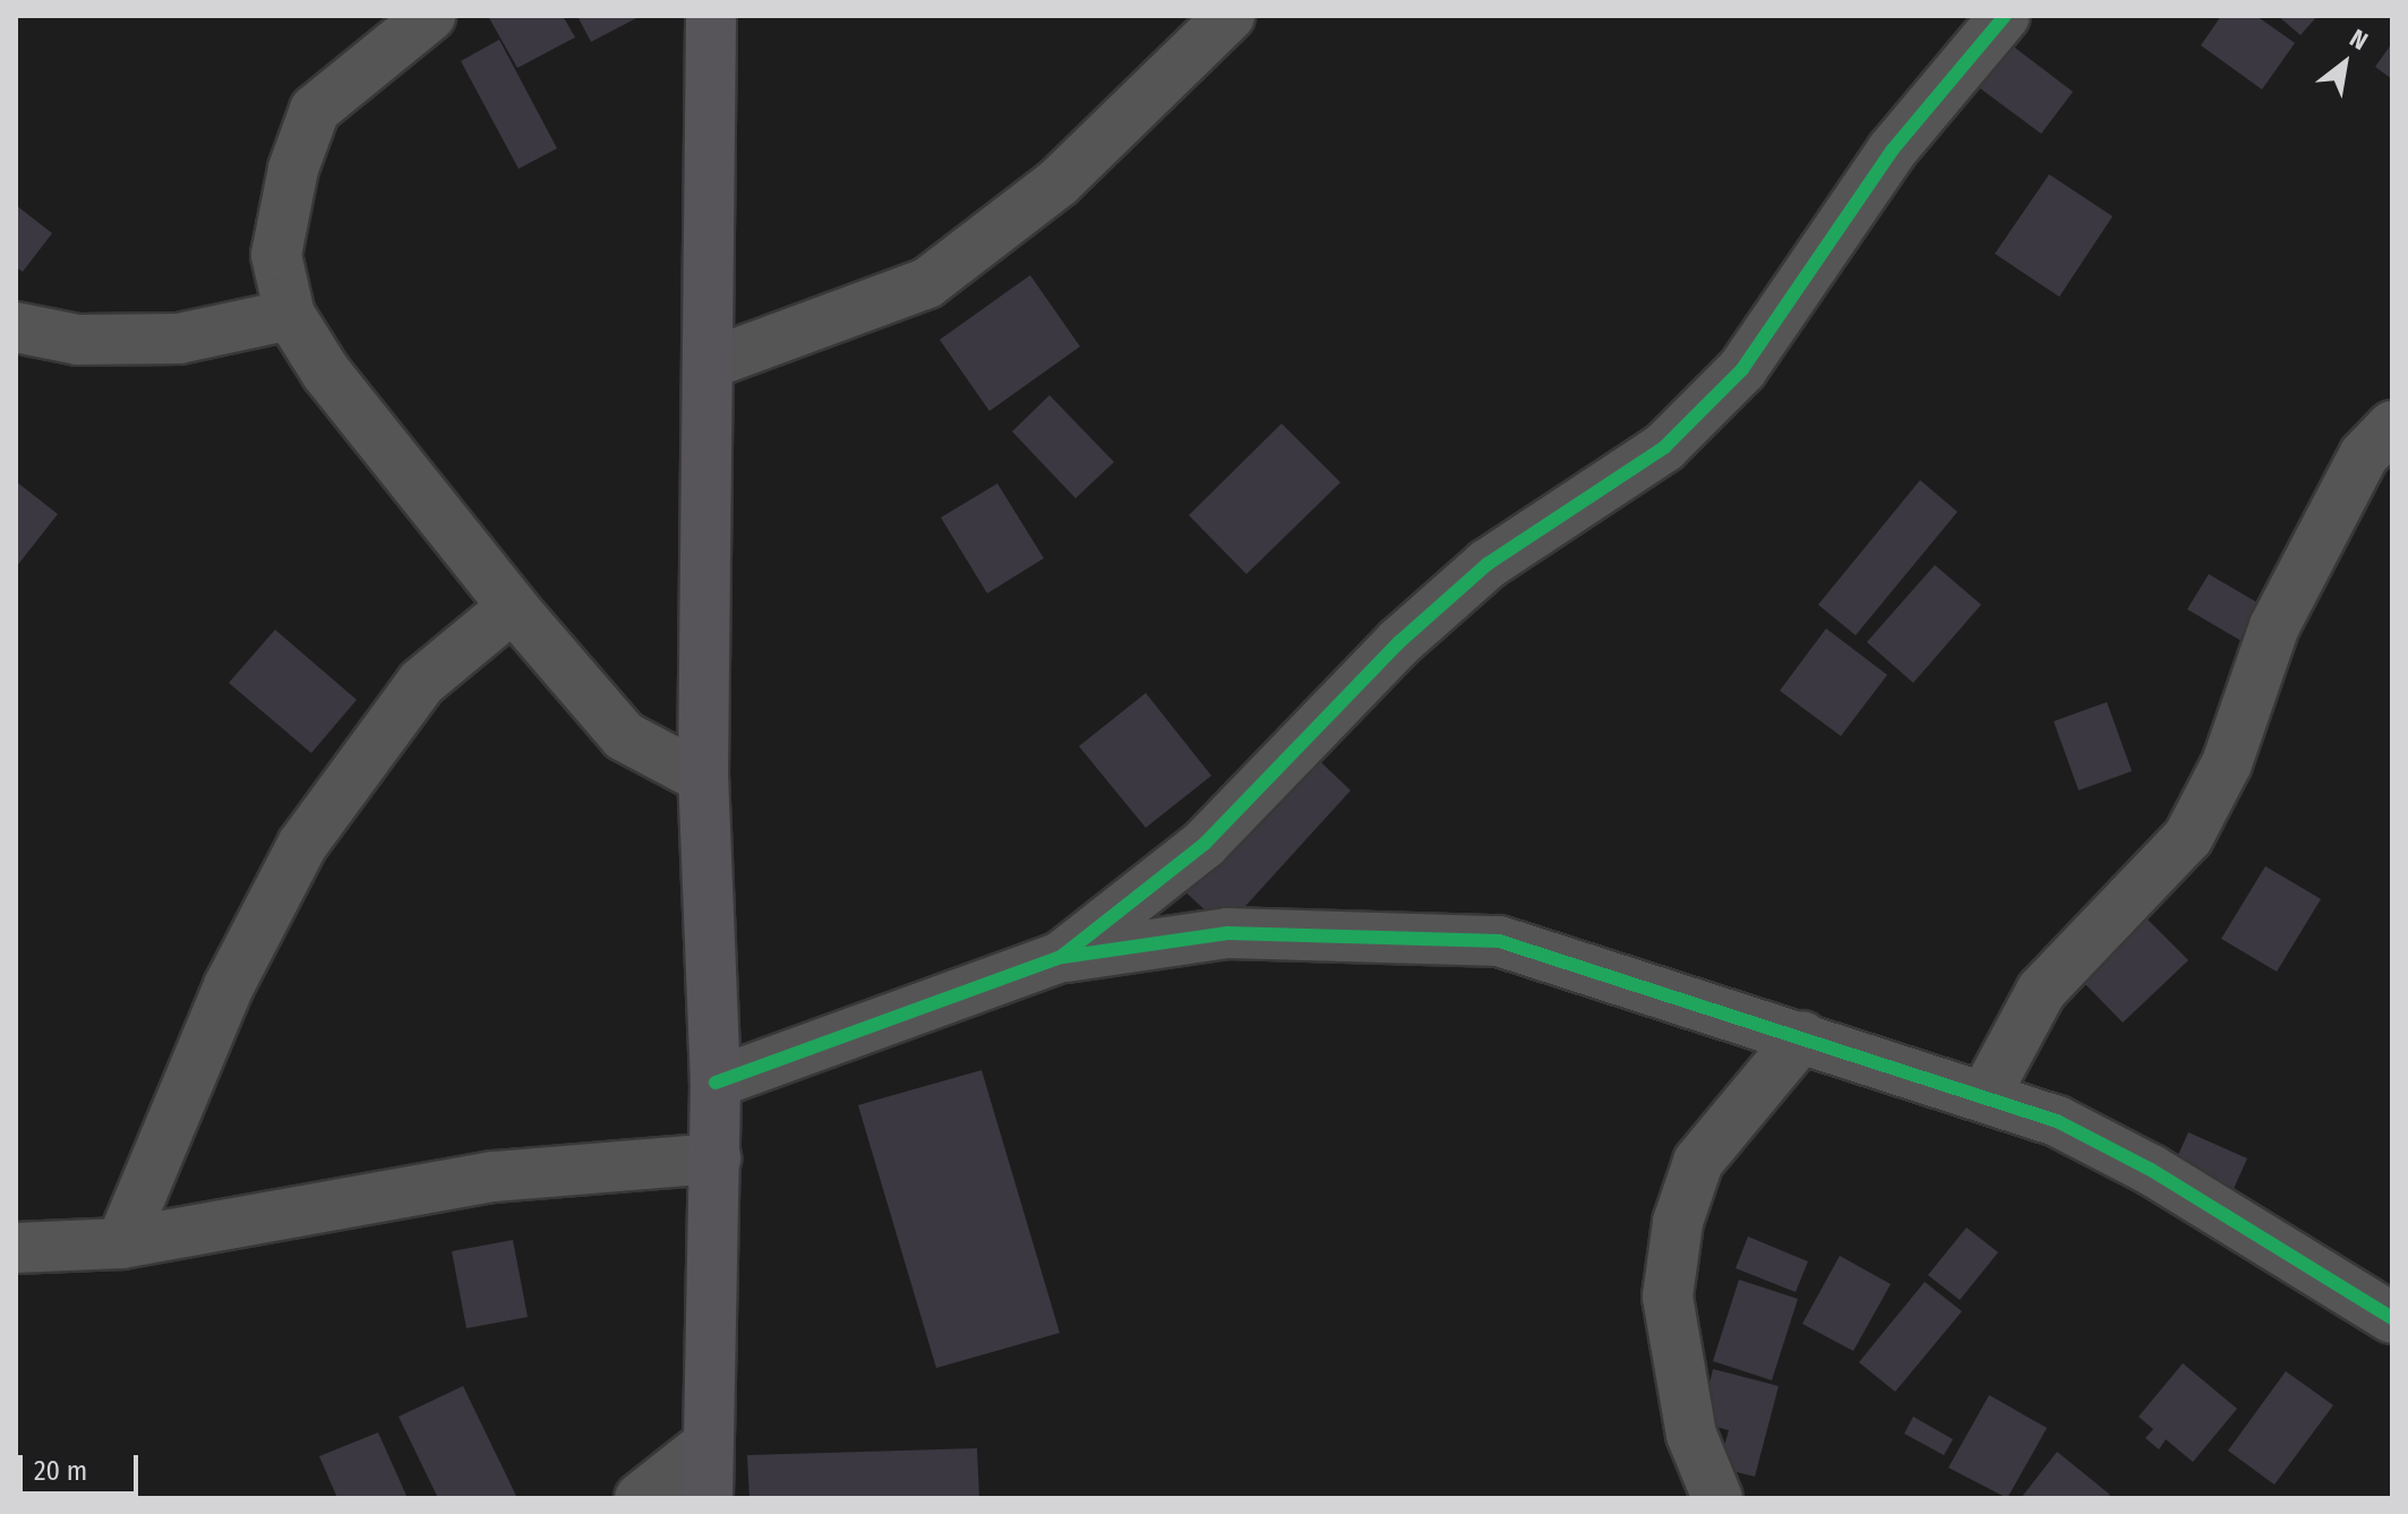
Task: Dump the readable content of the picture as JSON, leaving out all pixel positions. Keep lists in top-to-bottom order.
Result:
{
  "scale_bar": "20 m",
  "north": "top right"
}
